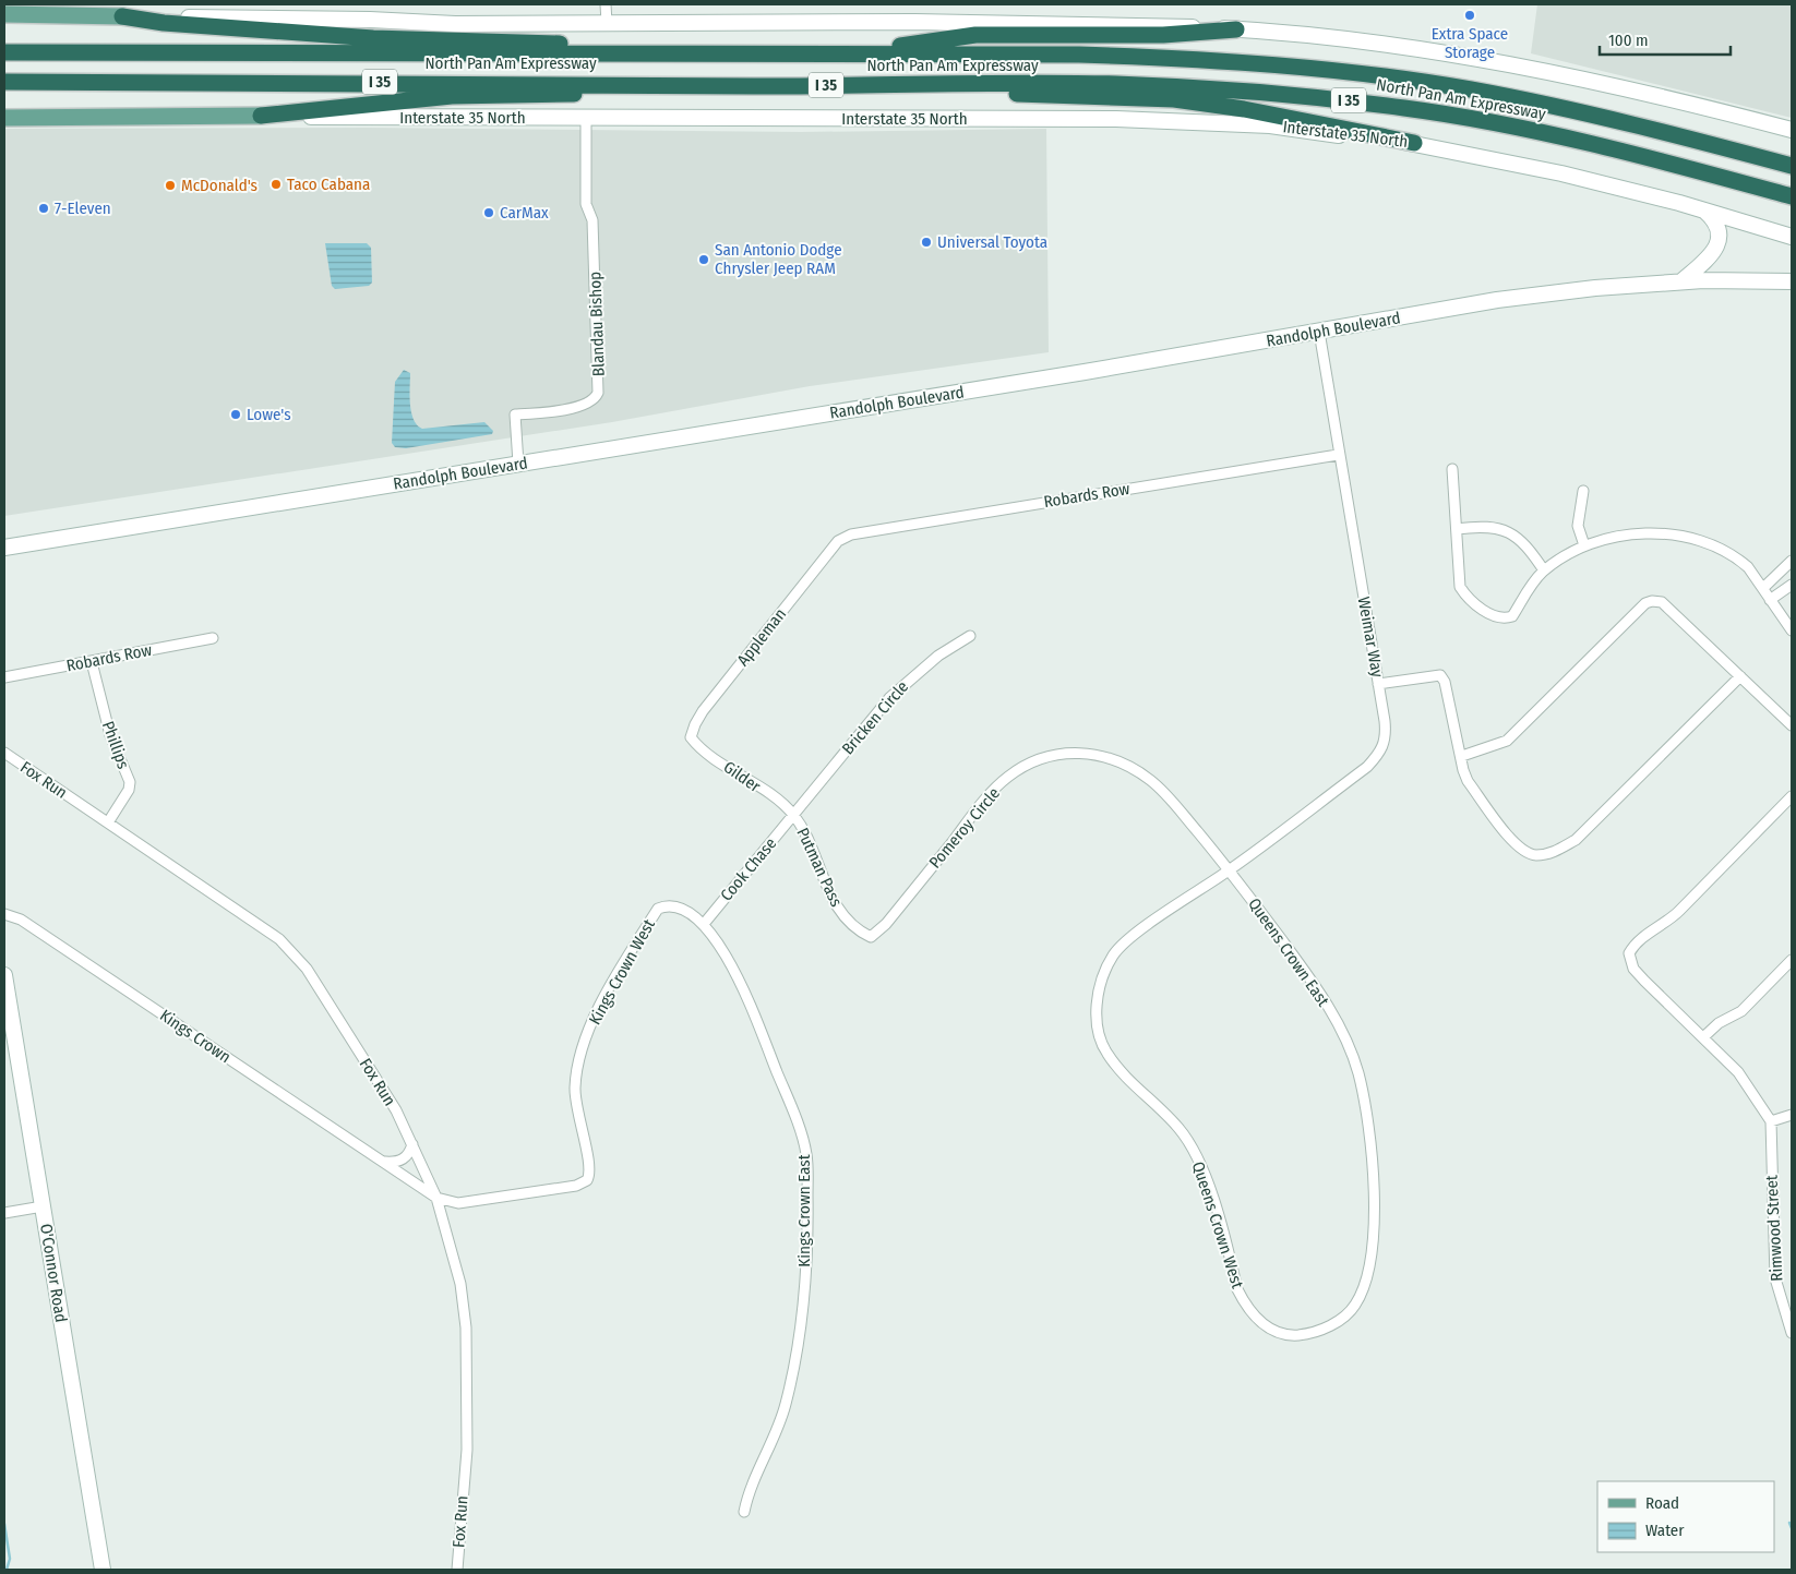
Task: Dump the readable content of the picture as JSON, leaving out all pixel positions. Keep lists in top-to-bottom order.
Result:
{
  "streets": {
    "highway": ["North Pan Am Expressway", "I 35"],
    "main road": ["Interstate 35 North", "Randolph Boulevard", "O'Connor Road"],
    "street": [
      "Blandau Bishop",
      "Robards Row",
      "Appleman",
      "Weimar Way",
      "Bricken Circle",
      "Phillips",
      "Gilder",
      "Fox Run",
      "Pomeroy Circle",
      "Putman Pass",
      "Cook Chase",
      "Queens Crown East",
      "Kings Crown West",
      "Kings Crown",
      "Kings Crown East",
      "Queens Crown West",
      "Rimwood Street"
    ]
  },
  "crossings": [
    ["Interstate 35 North", "Blandau Bishop"],
    ["Blandau Bishop", "Randolph Boulevard"],
    ["Randolph Boulevard", "Weimar Way"],
    ["Robards Row", "Appleman"],
    ["Robards Row", "Weimar Way"],
    ["Robards Row", "Phillips"],
    ["Appleman", "Gilder"],
    ["Weimar Way", "Pomeroy Circle"],
    ["Weimar Way", "Queens Crown East"],
    ["Weimar Way", "Queens Crown West"],
    ["Bricken Circle", "Gilder"],
    ["Bricken Circle", "Putman Pass"],
    ["Bricken Circle", "Cook Chase"],
    ["Phillips", "Fox Run"],
    ["Gilder", "Putman Pass"],
    ["Gilder", "Cook Chase"],
    ["Fox Run", "Kings Crown"],
    ["Pomeroy Circle", "Putman Pass"],
    ["Pomeroy Circle", "Queens Crown East"],
    ["Pomeroy Circle", "Queens Crown West"],
    ["Putman Pass", "Cook Chase"],
    ["Cook Chase", "Kings Crown West"],
    ["Cook Chase", "Kings Crown East"],
    ["Queens Crown East", "Queens Crown West"],
    ["Kings Crown West", "Kings Crown"],
    ["Kings Crown West", "Kings Crown East"]
  ],
  "places": [
    "Extra Space Storage",
    "Taco Cabana",
    "McDonald's",
    "7-Eleven",
    "CarMax",
    "Universal Toyota",
    "San Antonio Dodge Chrysler Jeep RAM",
    "Lowe's"
  ],
  "legend": ["Road", "Water"],
  "scale_bar": "100 m"
}
